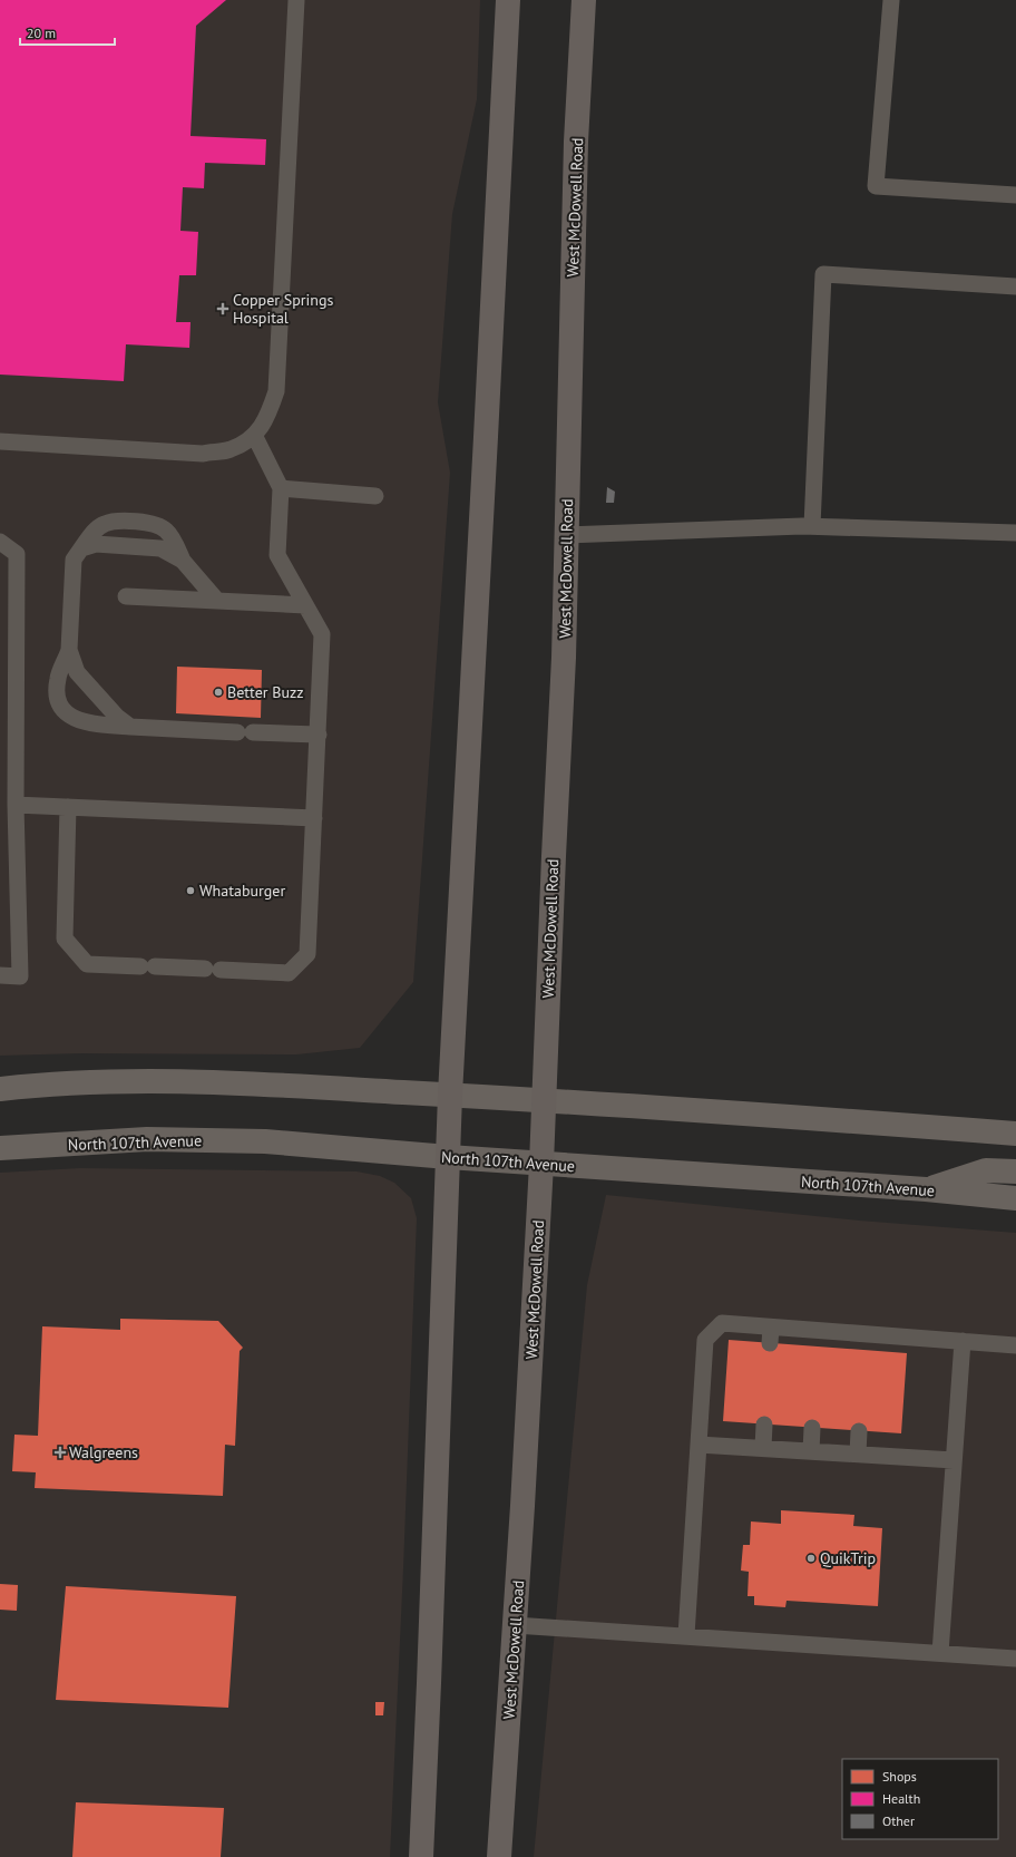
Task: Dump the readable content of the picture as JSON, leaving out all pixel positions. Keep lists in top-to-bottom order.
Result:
{
  "streets": {
    "main road": ["West McDowell Road", "North 107th Avenue"]
  },
  "crossings": [
    ["West McDowell Road", "North 107th Avenue"]
  ],
  "places": {
    "health": ["Copper Springs Hospital", "Walgreens"],
    "other": ["Better Buzz", "Whataburger", "QuikTrip"]
  },
  "legend": ["Shops", "Health", "Other"],
  "scale_bar": "20 m"
}
